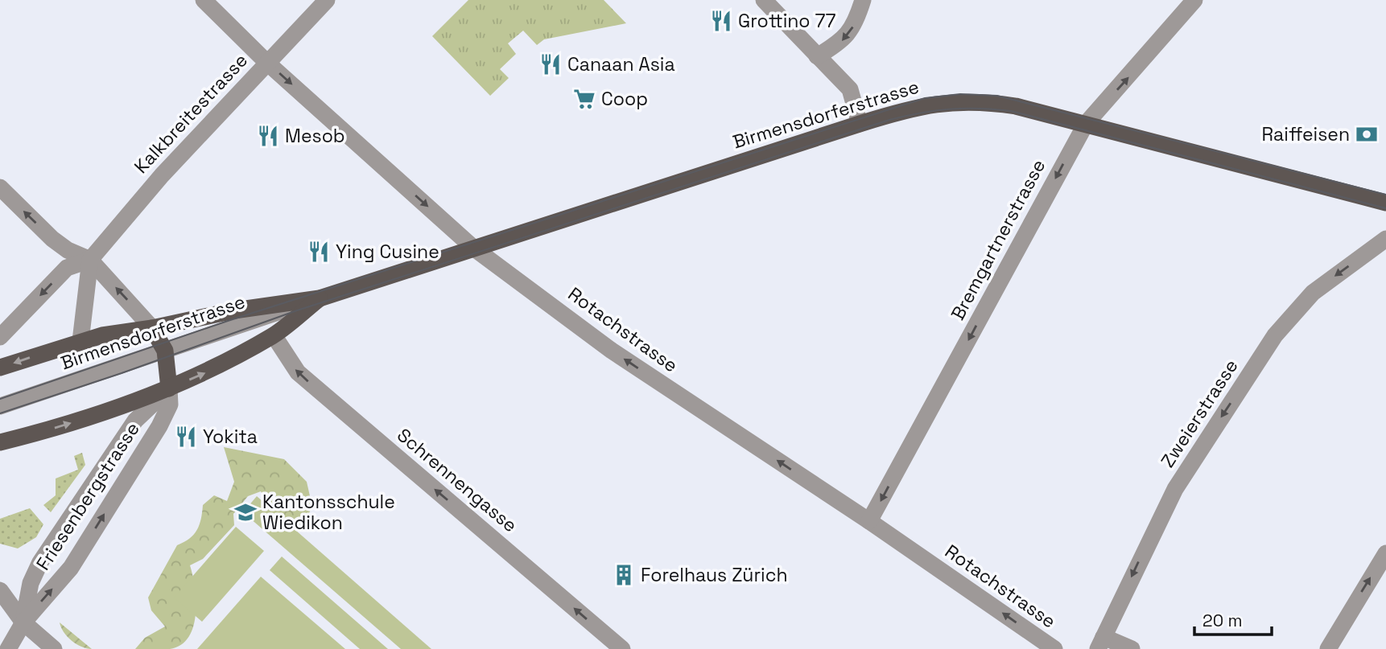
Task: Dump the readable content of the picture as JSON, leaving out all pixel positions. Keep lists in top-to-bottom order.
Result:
{
  "streets": {
    "main road": ["Birmensdorferstrasse"],
    "street": [
      "Kalkbreitestrasse",
      "Bremgartnerstrasse",
      "Rotachstrasse",
      "Zweierstrasse",
      "Schrennengasse",
      "Friesenbergstrasse"
    ]
  },
  "crossings": [
    ["Kalkbreitestrasse", "Rotachstrasse"],
    ["Birmensdorferstrasse", "Bremgartnerstrasse"],
    ["Birmensdorferstrasse", "Rotachstrasse"],
    ["Birmensdorferstrasse", "Schrennengasse"],
    ["Birmensdorferstrasse", "Friesenbergstrasse"],
    ["Bremgartnerstrasse", "Rotachstrasse"]
  ],
  "one_way": ["Zweierstrasse", "Schrennengasse"],
  "places": {
    "restaurant": [
      "Grottino 77",
      "Canaan Asia",
      "Mesob",
      "Ying Cusine",
      "Yokita"
    ],
    "supermarket": ["Coop"],
    "bank": ["Raiffeisen"],
    "school or university": ["Kantonsschule Wiedikon"],
    "building": ["Forelhaus Zürich"]
  },
  "scale_bar": "20 m"
}
